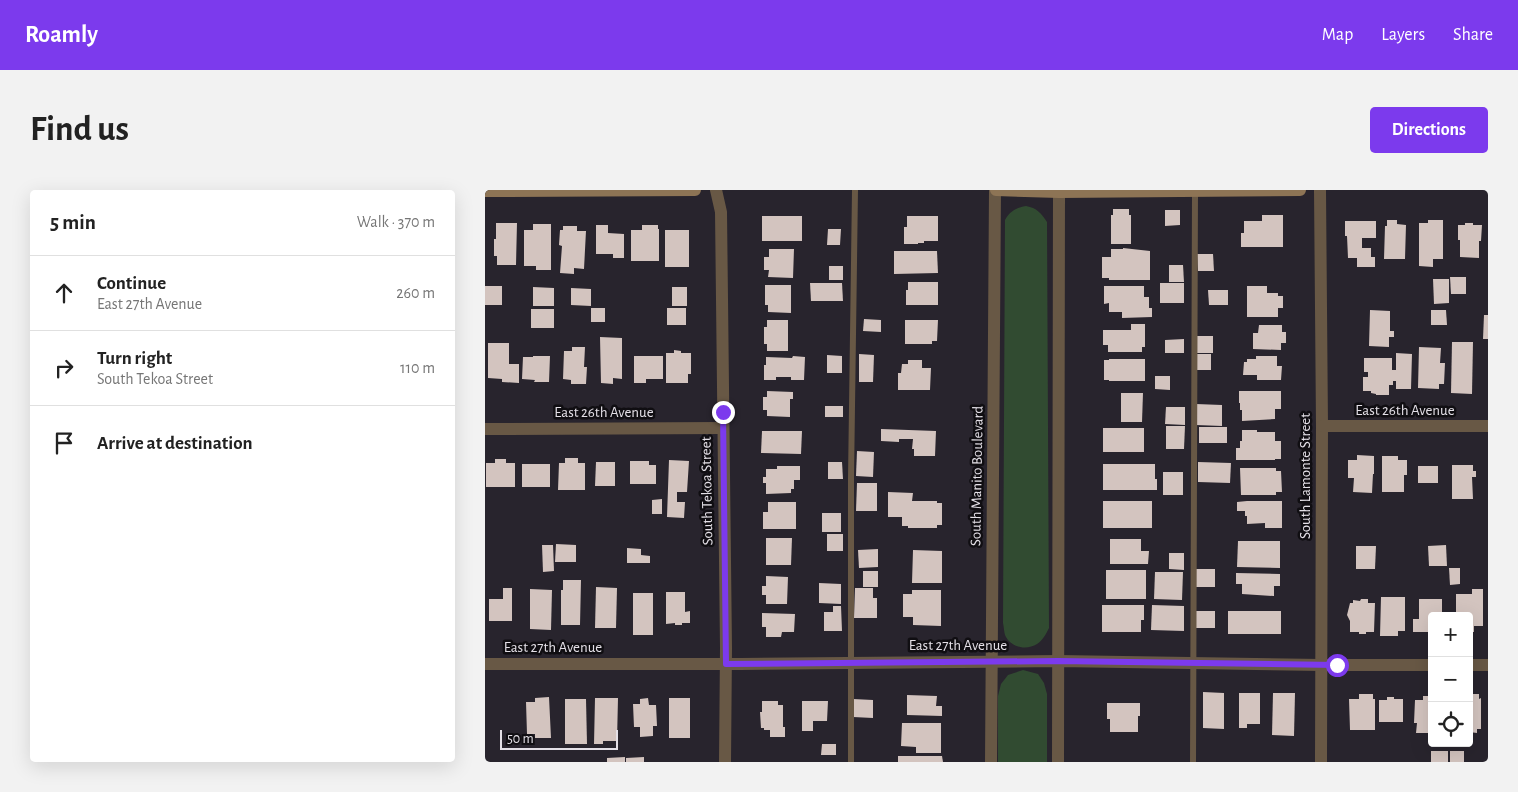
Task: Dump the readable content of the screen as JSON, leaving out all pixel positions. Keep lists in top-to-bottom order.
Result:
{
  "streets": {
    "street": [
      "East 26th Avenue",
      "South Manito Boulevard",
      "South Lamonte Street",
      "South Tekoa Street",
      "East 27th Avenue"
    ]
  },
  "crossings": [
    ["East 26th Avenue", "South Lamonte Street"],
    ["East 26th Avenue", "South Tekoa Street"],
    ["South Manito Boulevard", "East 27th Avenue"],
    ["South Lamonte Street", "East 27th Avenue"],
    ["South Tekoa Street", "East 27th Avenue"]
  ],
  "scale_bar": "50 m",
  "page": {
    "header": "Roamly",
    "nav": ["Map", "Layers", "Share"],
    "buttons": "Directions",
    "title": "Find us",
    "heading": ["5 min", "Walk · 370 m"],
    "list": [
      ["Continue", "East 27th Avenue", "260 m"],
      ["Turn right", "South Tekoa Street", "110 m"],
      "Arrive at destination"
    ],
    "map_buttons": ["+", "−"],
    "scale": "50 m"
  }
}
